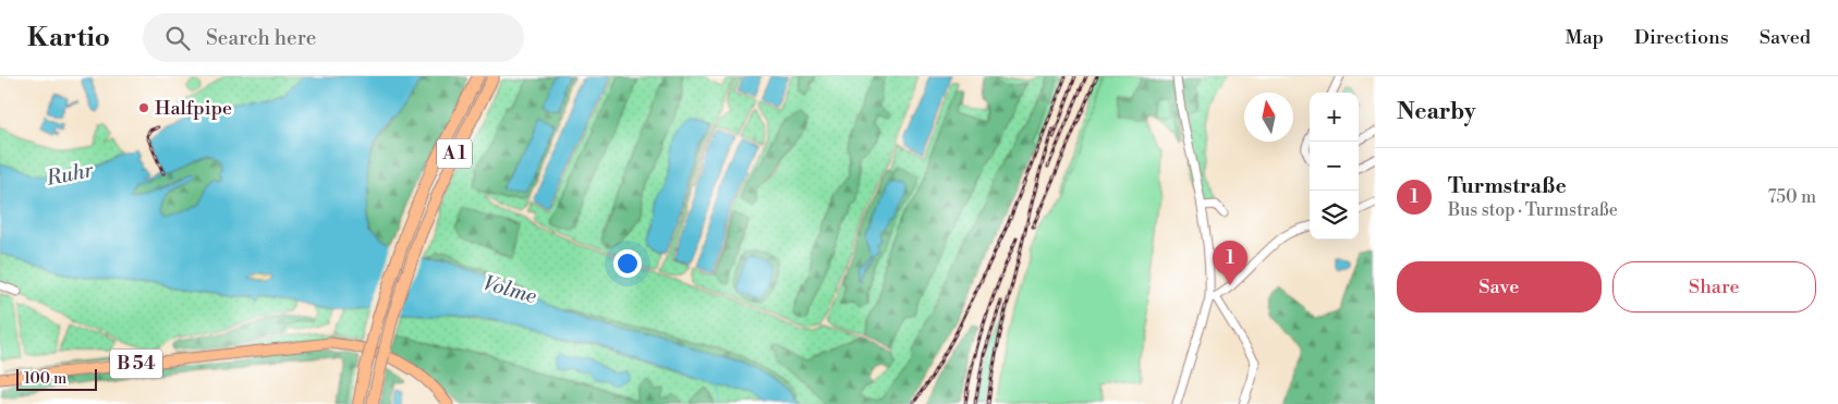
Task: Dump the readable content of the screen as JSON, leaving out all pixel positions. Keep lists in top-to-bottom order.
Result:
{
  "streets": {
    "highway": ["A 1"],
    "main road": ["B 54"]
  },
  "water": ["Ruhr", "Volme"],
  "places": ["Halfpipe"],
  "scale_bar": "100 m",
  "north": "top",
  "page": {
    "header": "Kartio",
    "search": "Search here",
    "nav": ["Map", "Directions", "Saved"],
    "heading": "Nearby",
    "map_buttons": ["+", "−"],
    "list": [
      {
        "mark": "1",
        "name": "Turmstraße",
        "note": "Bus stop · Turmstraße",
        "value": "750 m"
      }
    ],
    "pins": "1",
    "buttons": ["Save", "Share"],
    "scale": "100 m"
  }
}
